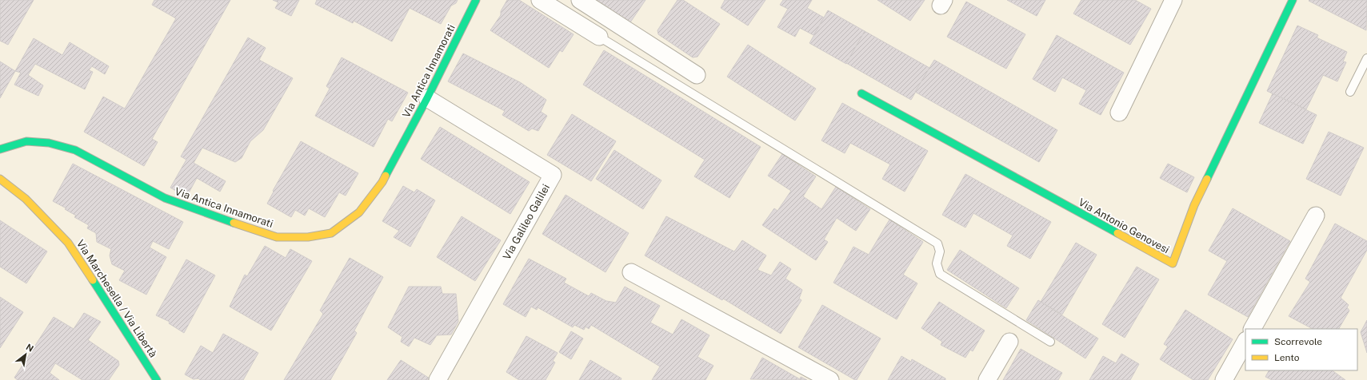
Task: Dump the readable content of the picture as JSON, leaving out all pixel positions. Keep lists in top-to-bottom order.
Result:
{
  "streets": {
    "street": [
      "Via Antica Innamorati",
      "Via Galileo Galilei",
      "Via Antonio Genovesi",
      "Via Marchesella / Via Libertà"
    ]
  },
  "crossings": [
    ["Via Antica Innamorati", "Via Galileo Galilei"]
  ],
  "legend": ["Scorrevole", "Lento"],
  "north": "top right"
}
